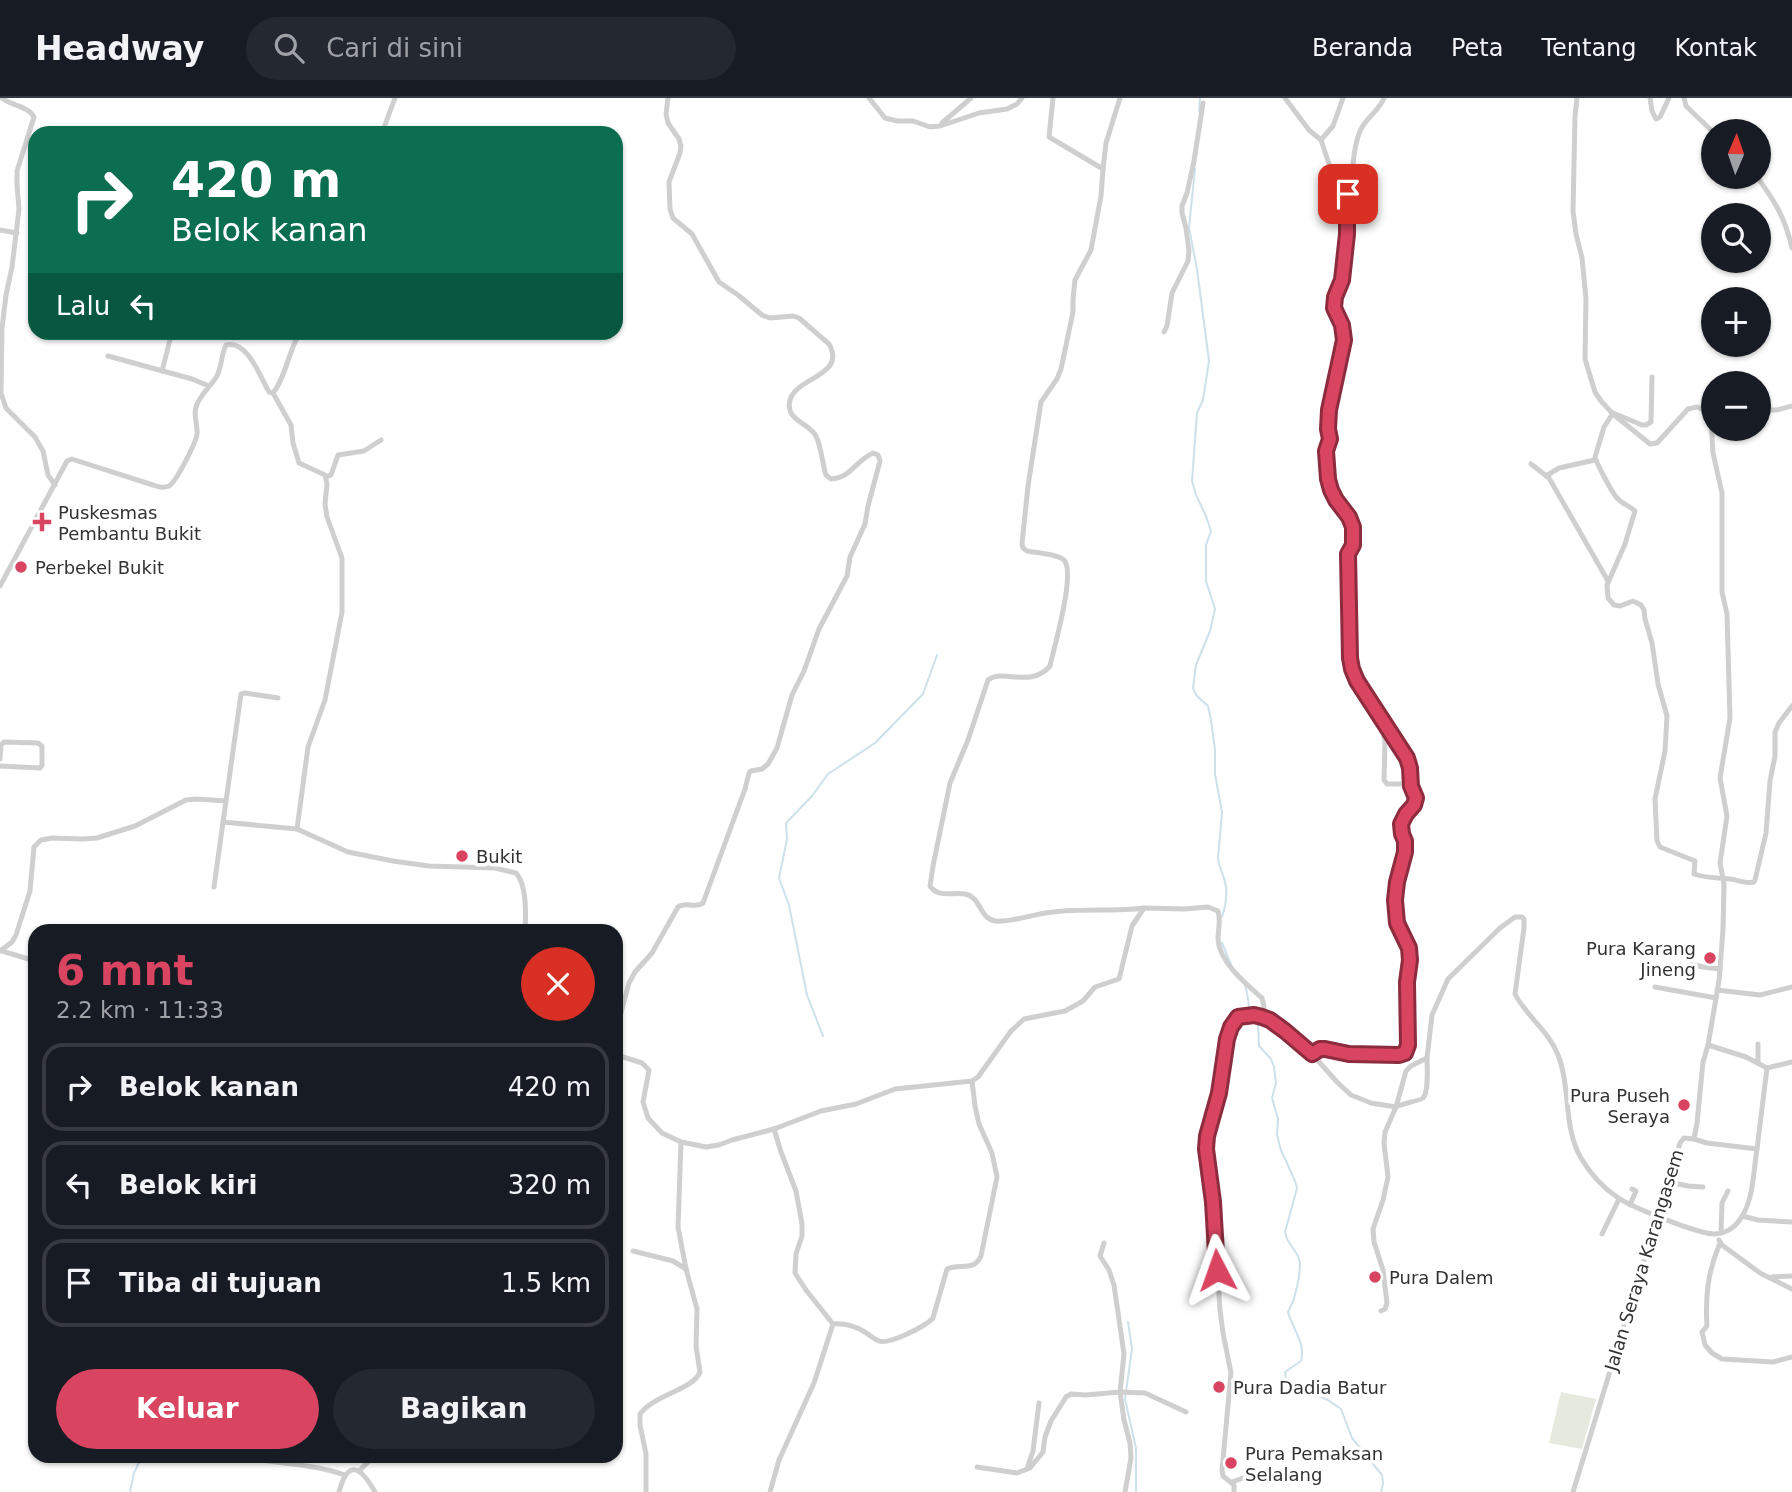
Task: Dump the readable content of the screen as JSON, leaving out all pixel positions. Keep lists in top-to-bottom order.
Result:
{
  "streets": {
    "street": ["Jalan Seraya Karangasem"]
  },
  "places": {
    "health": ["Puskesmas Pembantu Bukit"],
    "other": [
      "Perbekel Bukit",
      "Bukit",
      "Pura Karang Jineng",
      "Pura Puseh Seraya",
      "Pura Dalem",
      "Pura Dadia Batur",
      "Pura Pemaksan Selalang"
    ]
  },
  "north": "top",
  "page": {
    "header": "Headway",
    "search": "Cari di sini",
    "nav": [
      "Beranda",
      "Peta",
      "Tentang",
      "Kontak"
    ],
    "map_buttons": ["+", "−"],
    "turn": ["420 m", "Belok kanan"],
    "then": "Lalu",
    "heading": ["6 mnt", "2.2 km · 11:33"],
    "list": [
      {
        "name": "Belok kanan",
        "value": "420 m"
      },
      {
        "name": "Belok kiri",
        "value": "320 m"
      },
      {
        "name": "Tiba di tujuan",
        "value": "1.5 km"
      }
    ],
    "buttons": ["Keluar", "Bagikan"]
  }
}
